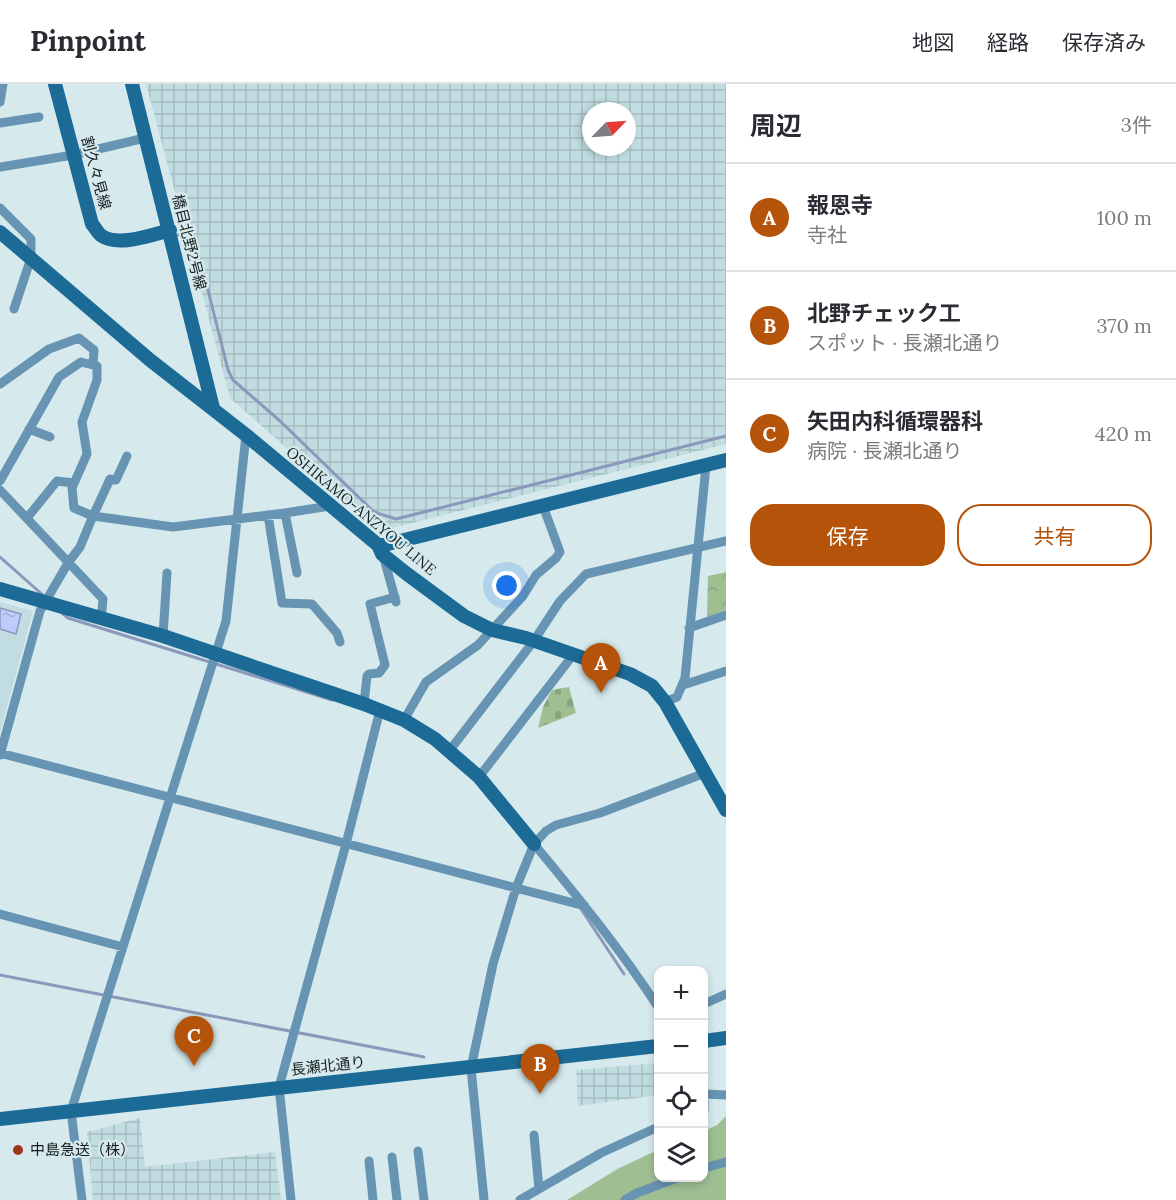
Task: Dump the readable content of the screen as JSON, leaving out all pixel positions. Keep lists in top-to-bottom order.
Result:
{
  "streets": {
    "street": [
      "割久々見線",
      "橋目北野2号線",
      "OSHIKAMO-ANZYOU LINE",
      "長瀬北通り"
    ]
  },
  "crossings": [
    ["割久々見線", "橋目北野2号線"],
    ["橋目北野2号線", "OSHIKAMO-ANZYOU LINE"]
  ],
  "places": ["中島急送（株）"],
  "north": "top right",
  "page": {
    "header": "Pinpoint",
    "nav": ["地図", "経路", "保存済み"],
    "heading": ["周辺", "3件"],
    "list": [
      {
        "mark": "A",
        "name": "報恩寺",
        "note": "寺社",
        "value": "100 m"
      },
      {
        "mark": "B",
        "name": "北野チェック工",
        "note": "スポット · 長瀬北通り",
        "value": "370 m"
      },
      {
        "mark": "C",
        "name": "矢田内科循環器科",
        "note": "病院 · 長瀬北通り",
        "value": "420 m"
      }
    ],
    "buttons": ["保存", "共有"],
    "pins": ["A", "C", "B"],
    "map_buttons": ["+", "−"]
  }
}
